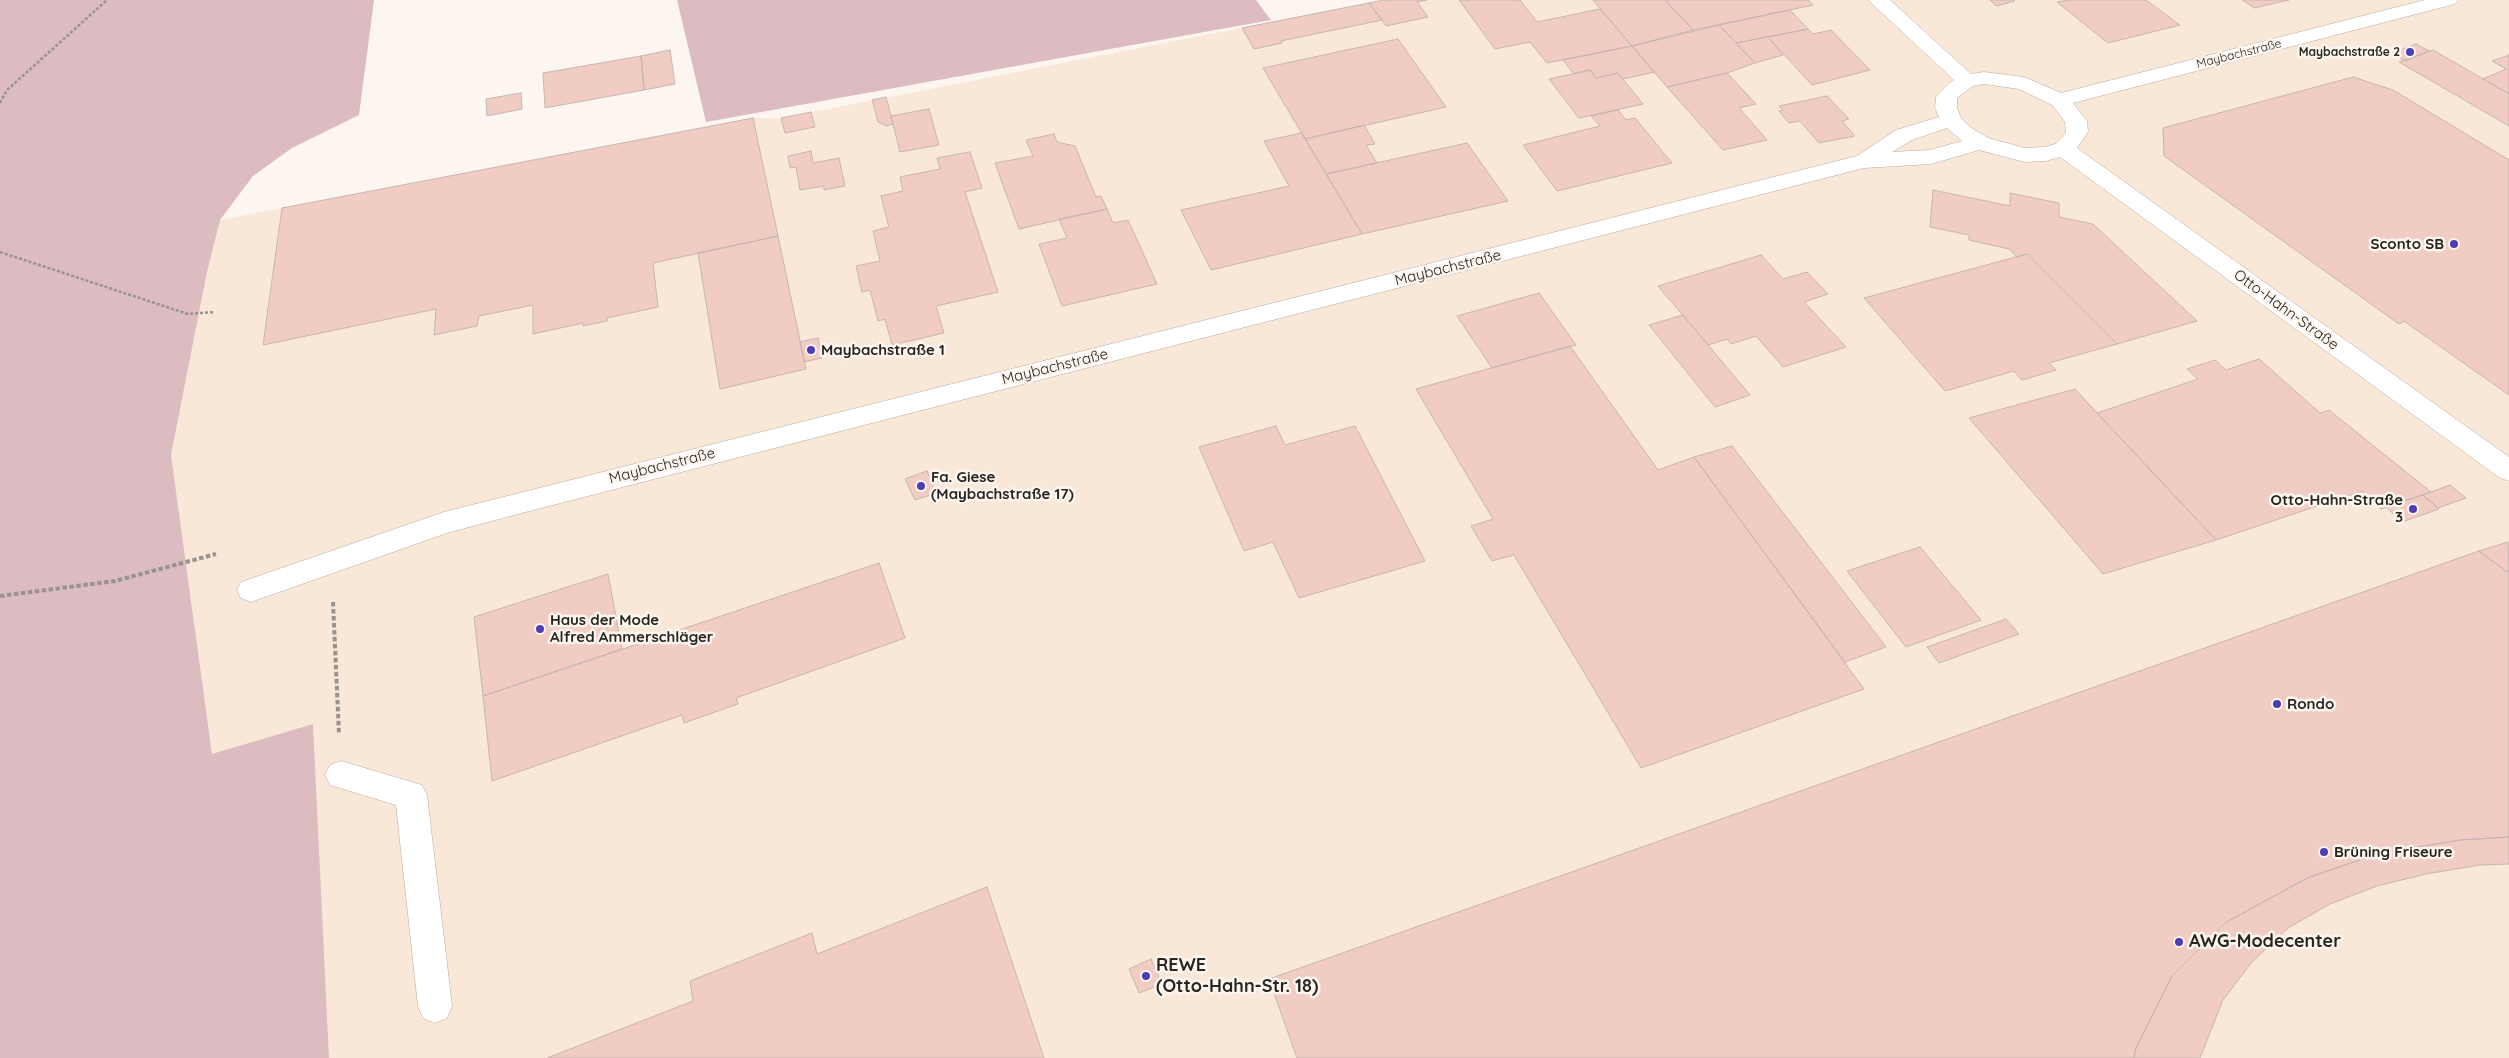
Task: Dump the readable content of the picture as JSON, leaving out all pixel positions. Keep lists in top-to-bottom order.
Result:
{
  "streets": {
    "street": ["Maybachstraße", "Otto-Hahn-Straße"]
  },
  "places": [
    "Maybachstraße 2",
    "Sconto SB",
    "Maybachstraße 1",
    "Fa. Giese (Maybachstraße 17)",
    "Otto-Hahn-Straße 3",
    "Haus der Mode Alfred Ammerschläger",
    "Rondo",
    "Brüning Friseure",
    "AWG-Modecenter",
    "REWE (Otto-Hahn-Str. 18)"
  ]
}
